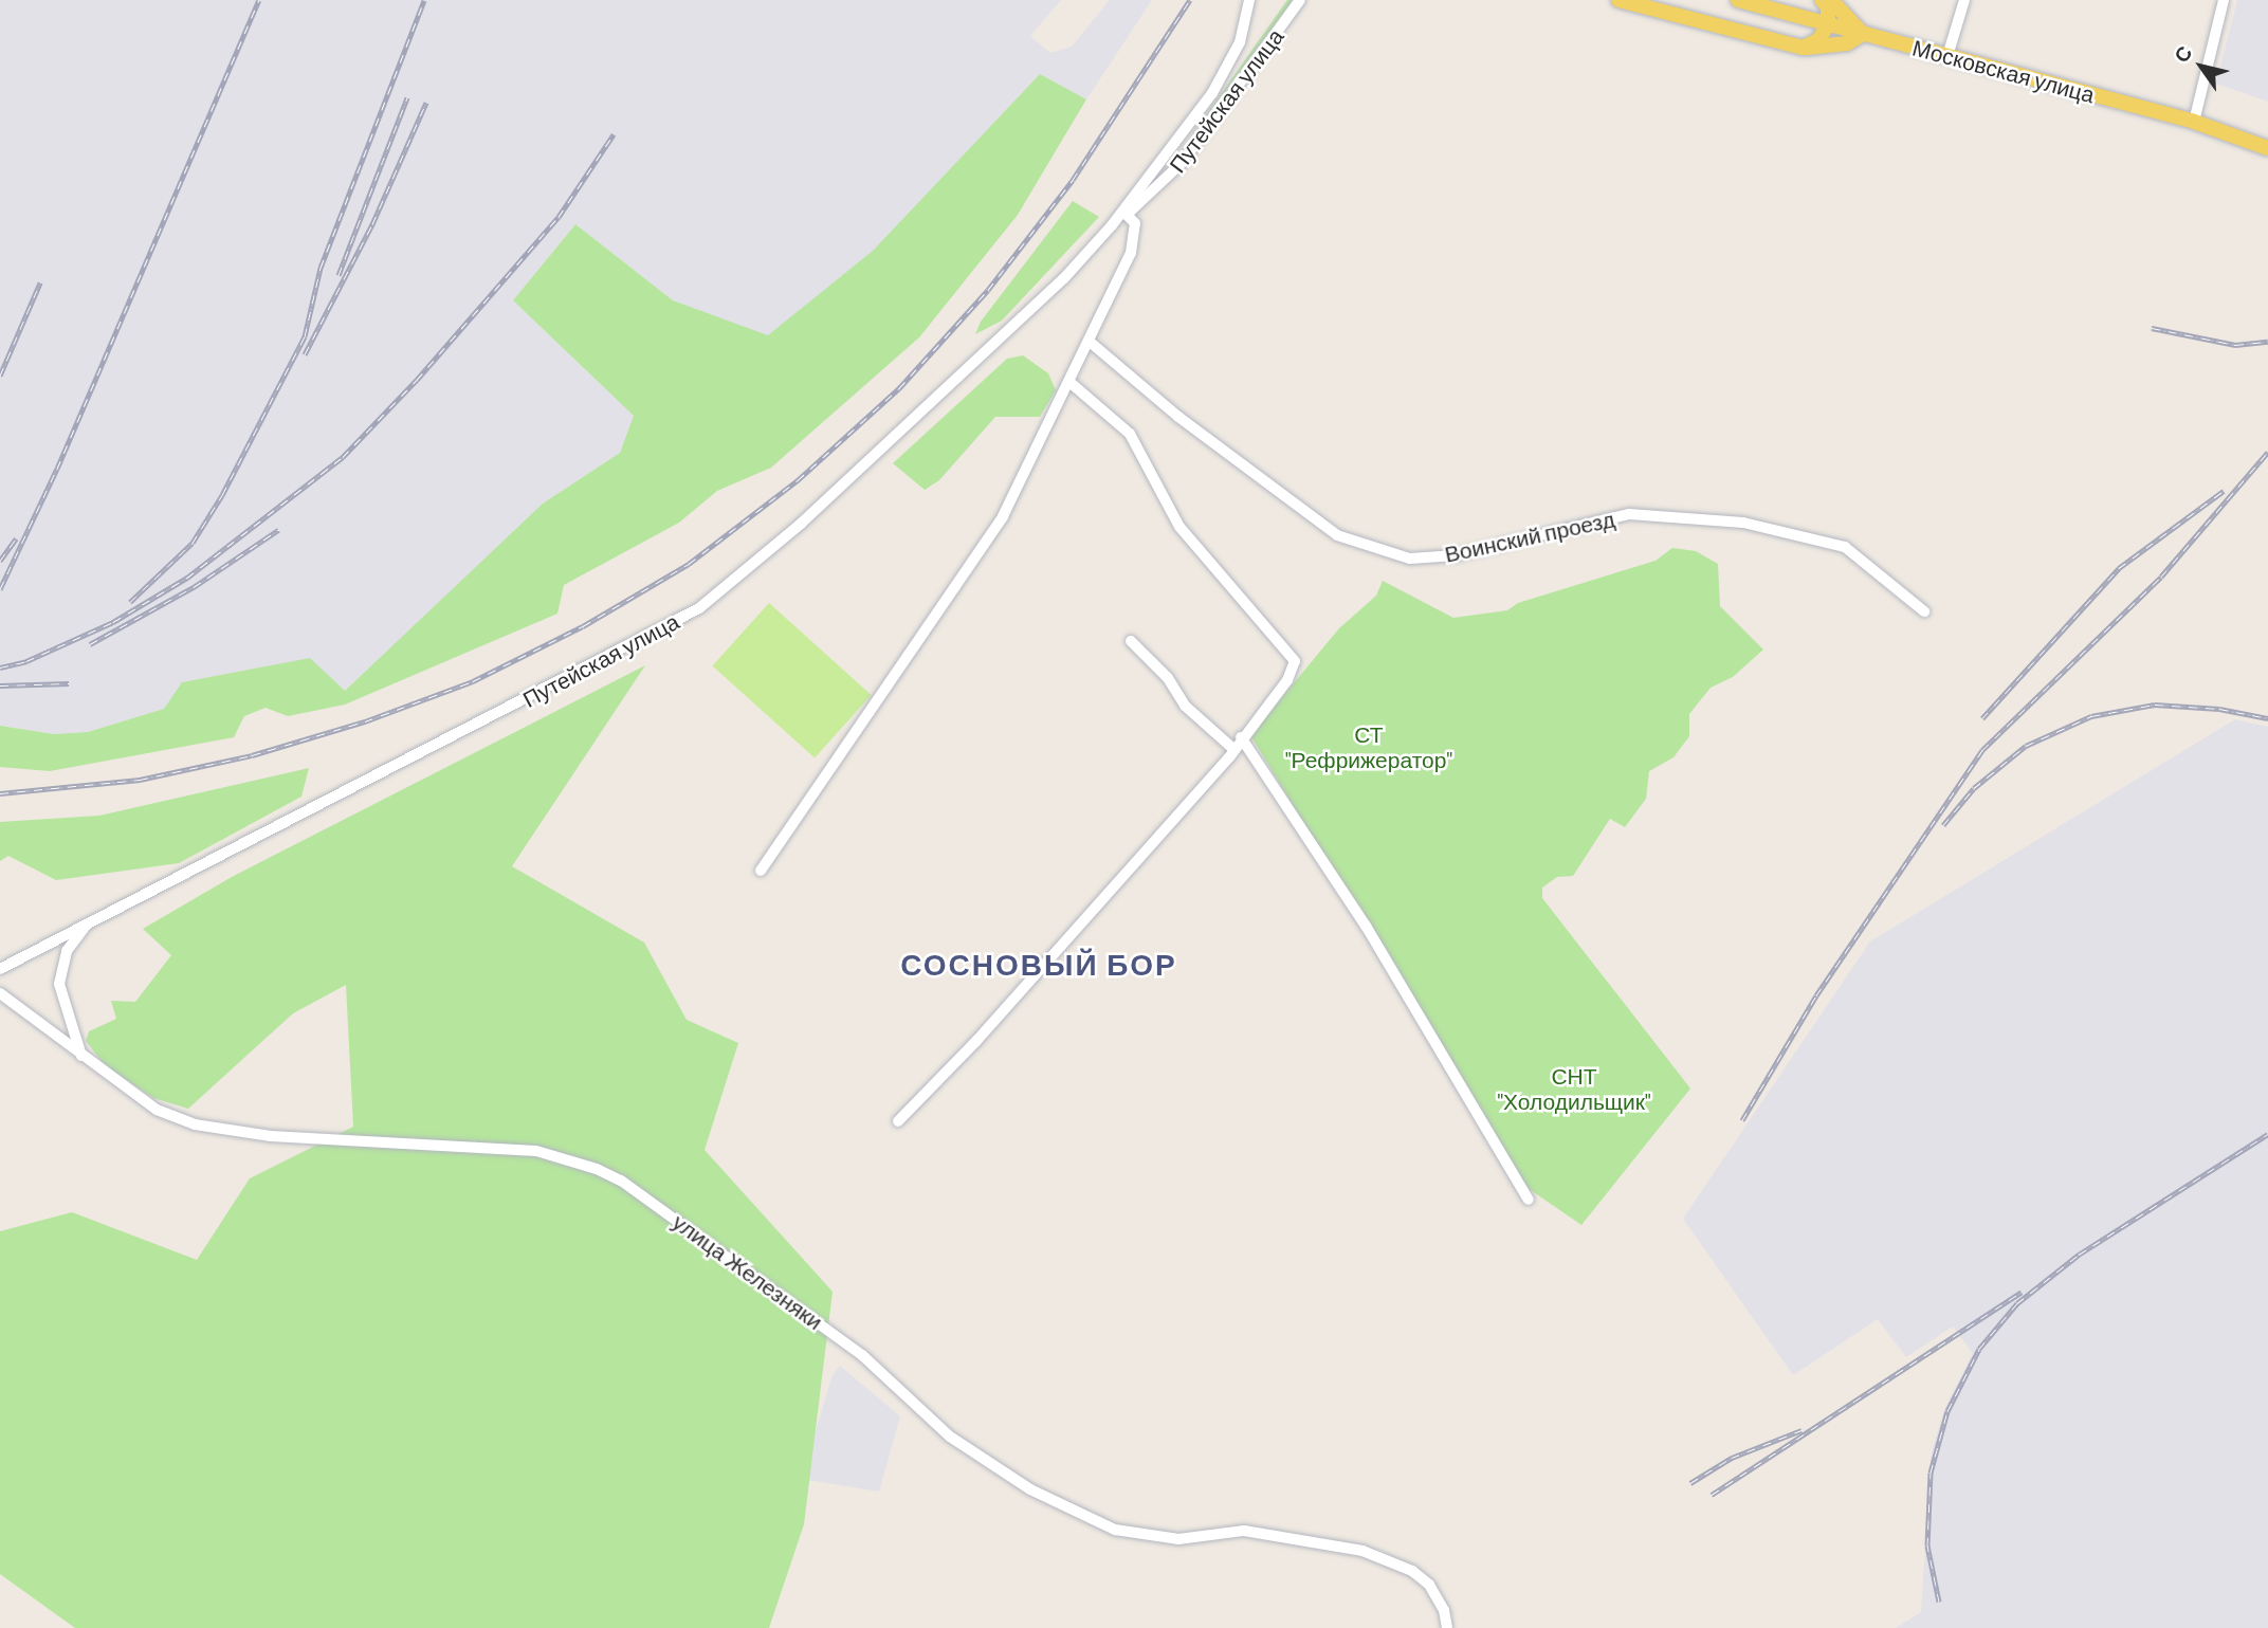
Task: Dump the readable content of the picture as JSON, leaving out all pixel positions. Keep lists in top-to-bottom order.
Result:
{
  "streets": {
    "main road": ["Московская улица"],
    "street": ["Путейская улица", "Воинский проезд", "улица Железняки"]
  },
  "districts": ["СОСНОВЫЙ БОР"],
  "parks": ["СТ \"Рефрижератор\"", "СНТ \"Холодильщик\""],
  "north": "top left"
}
